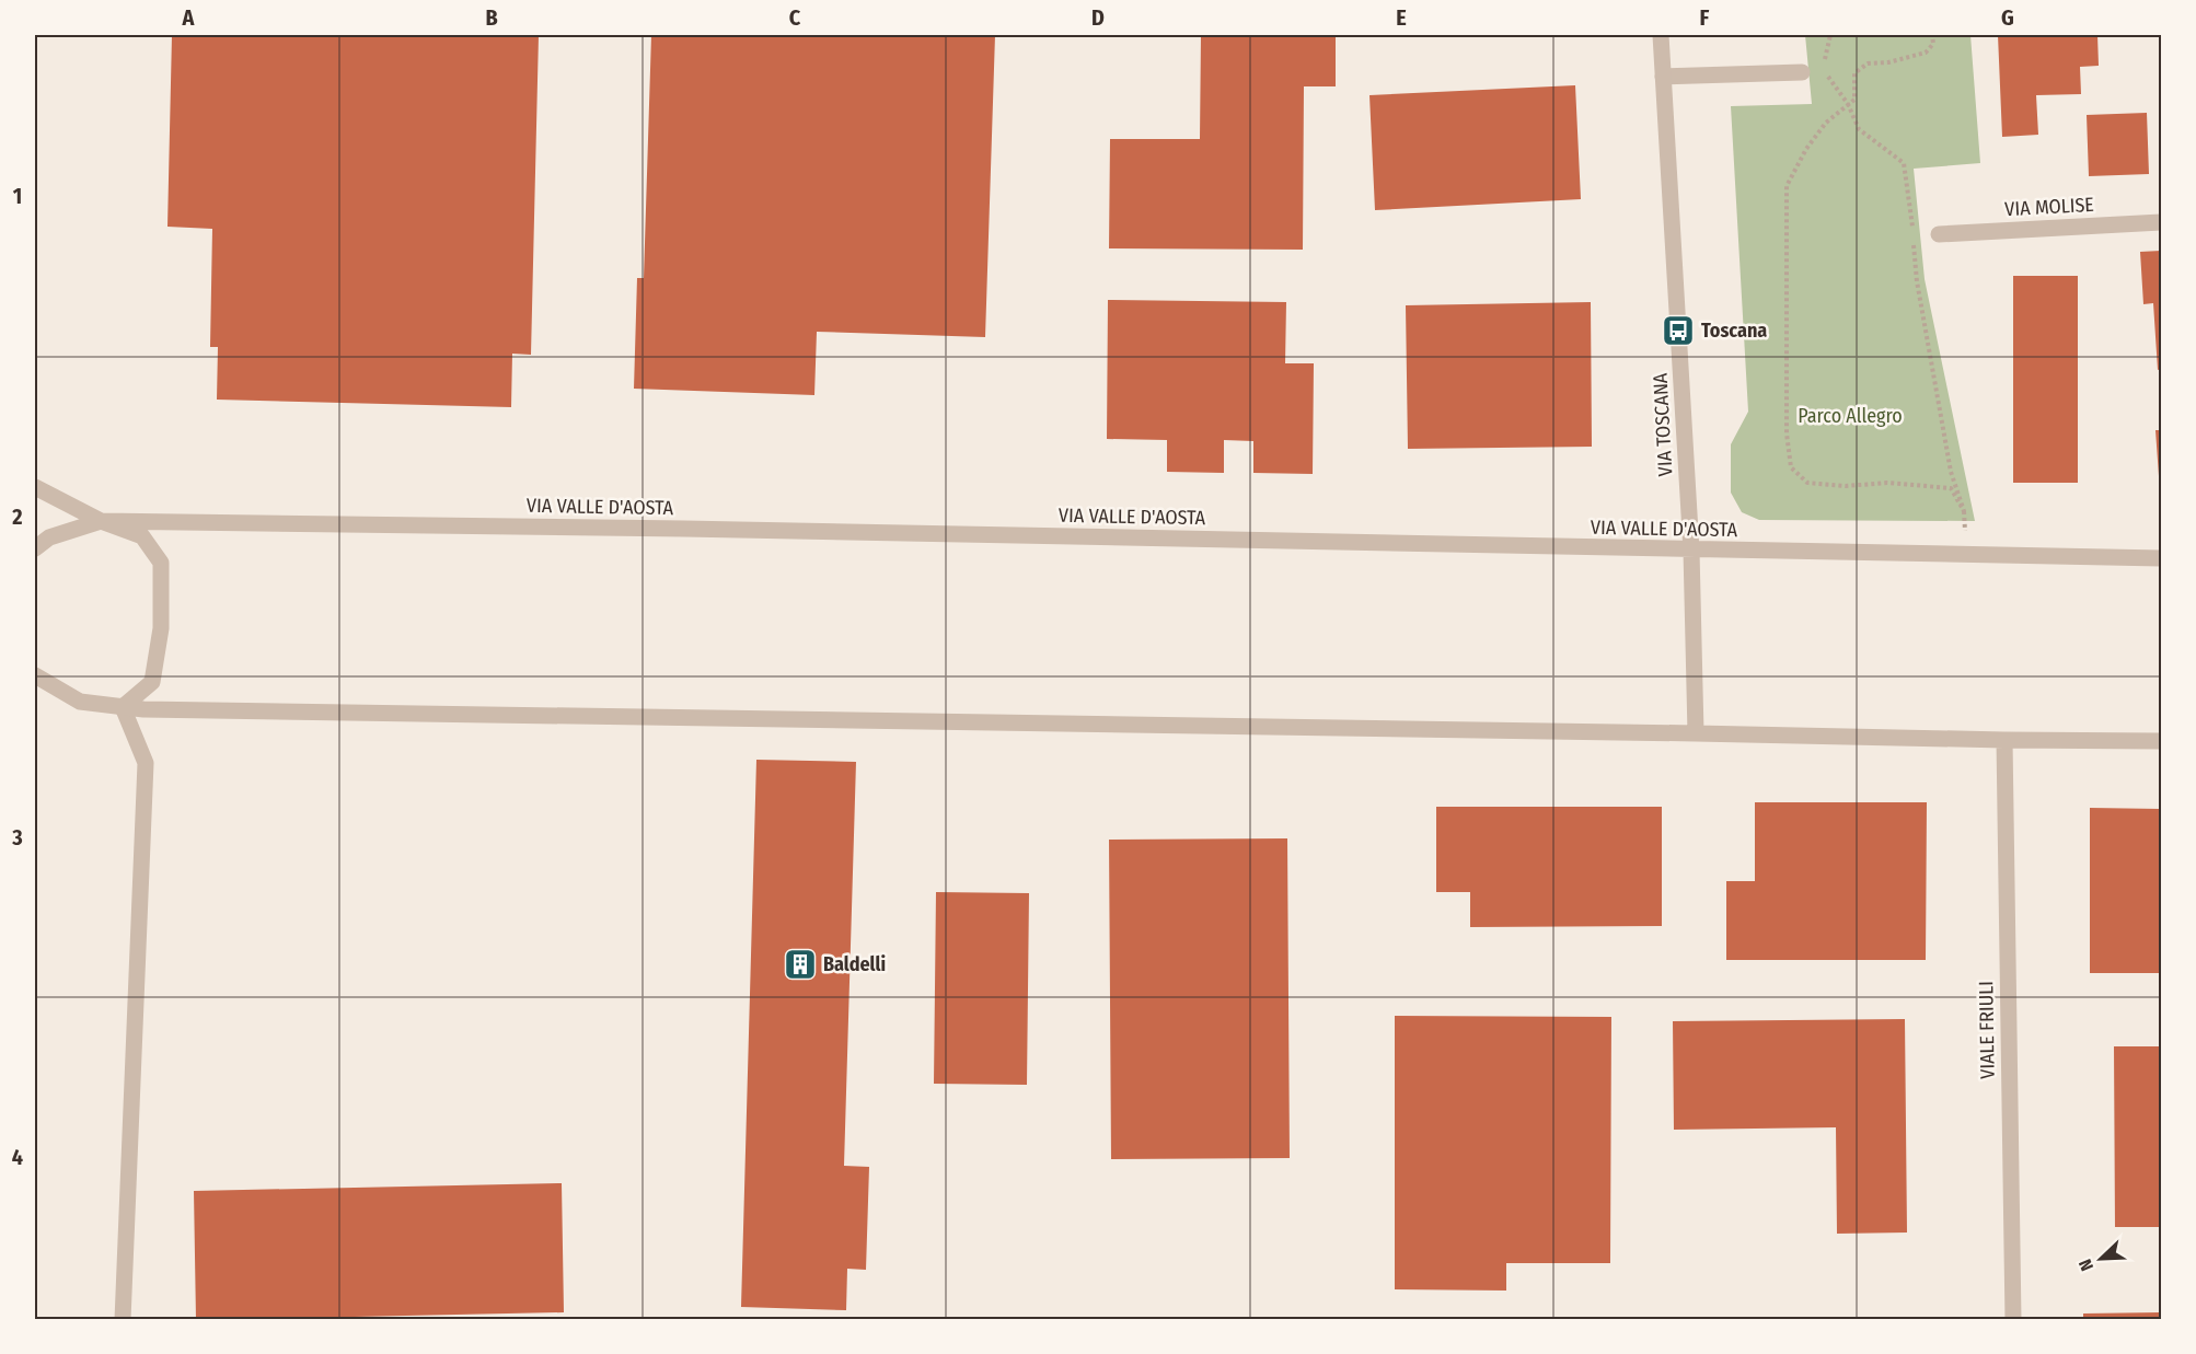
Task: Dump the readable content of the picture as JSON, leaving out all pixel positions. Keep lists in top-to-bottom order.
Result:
{
  "streets": {
    "street": [
      "VIA MOLISE",
      "VIA TOSCANA",
      "VIA VALLE D'AOSTA",
      "VIALE FRIULI"
    ]
  },
  "crossings": [
    ["VIA TOSCANA", "VIA VALLE D'AOSTA"]
  ],
  "parks": ["Parco Allegro"],
  "places": {
    "bus stop": ["Toscana"],
    "building": ["Baldelli"]
  },
  "north": "bottom left",
  "grid": {
    "columns": [
      "A",
      "B",
      "C",
      "D",
      "E",
      "F",
      "G"
    ],
    "rows": [
      "1",
      "2",
      "3",
      "4"
    ]
  }
}
